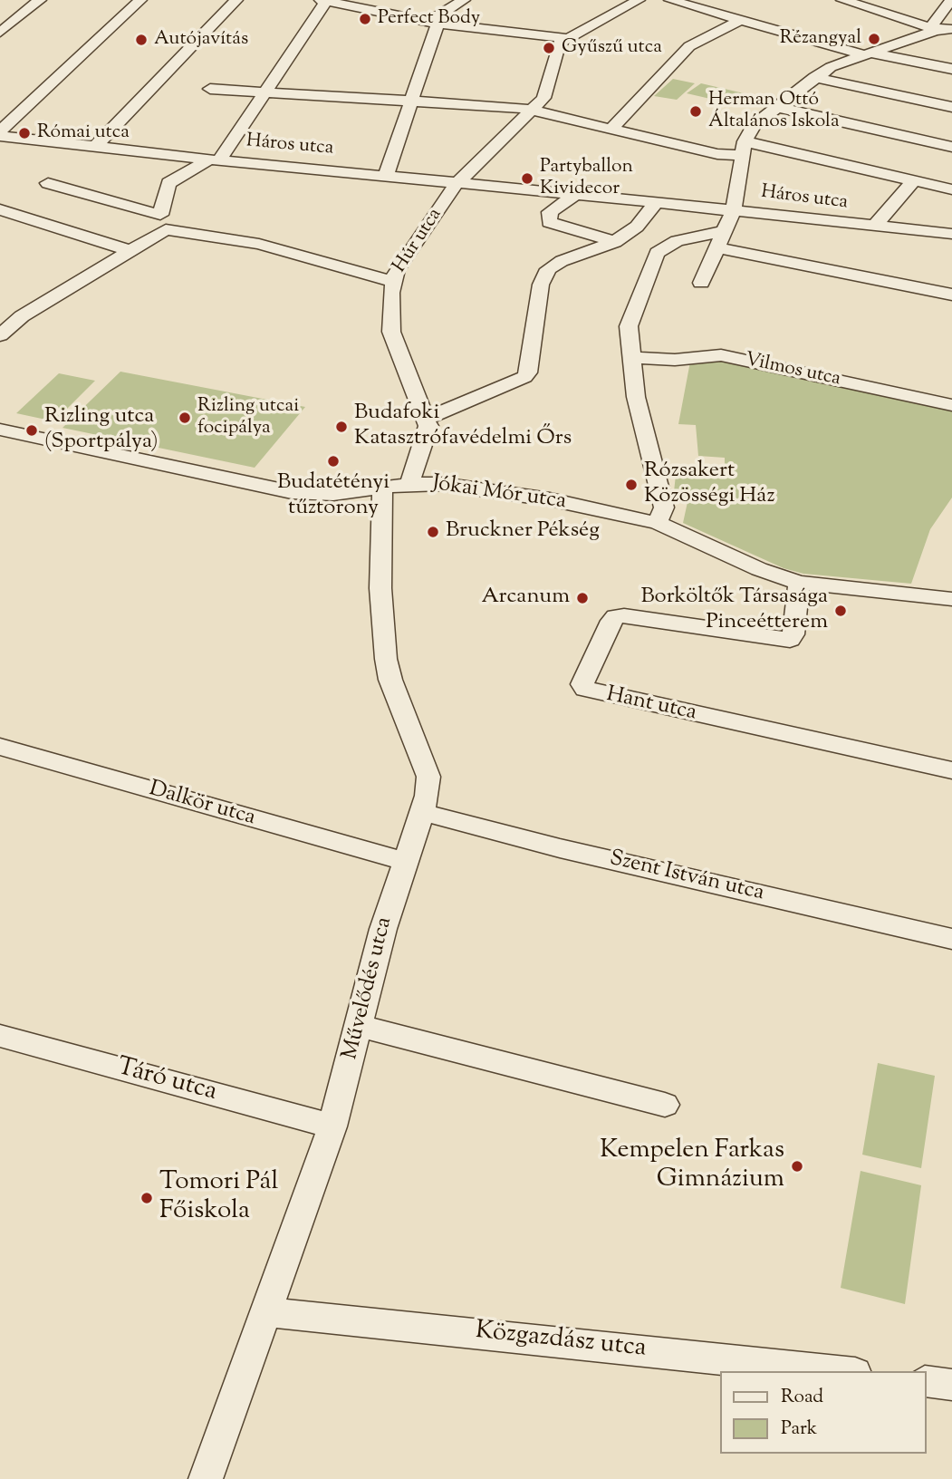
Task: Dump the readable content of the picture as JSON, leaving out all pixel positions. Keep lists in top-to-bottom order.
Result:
{
  "streets": {
    "street": [
      "Háros utca",
      "Húr utca",
      "Vilmos utca",
      "Jókai Mór utca",
      "Hant utca",
      "Dalkör utca",
      "Szent István utca",
      "Művelődés utca",
      "Táró utca",
      "Közgazdász utca"
    ]
  },
  "crossings": [
    ["Háros utca", "Húr utca"],
    ["Jókai Mór utca", "Hant utca"],
    ["Jókai Mór utca", "Művelődés utca"],
    ["Dalkör utca", "Művelődés utca"],
    ["Szent István utca", "Művelődés utca"],
    ["Művelődés utca", "Táró utca"],
    ["Művelődés utca", "Közgazdász utca"]
  ],
  "places": [
    "Perfect Body",
    "Rézangyal",
    "Autójavítás",
    "Gyűszű utca",
    "Herman Ottó Általános Iskola",
    "Római utca",
    "Partyballon Kividecor",
    "Rizling utcai focipálya",
    "Budafoki Katasztrófavédelmi Őrs",
    "Rizling utca (Sportpálya)",
    "Budatétényi tűztorony",
    "Rózsakert Közösségi Ház",
    "Bruckner Pékség",
    "Arcanum",
    "Borköltők Társasága Pinceétterem",
    "Kempelen Farkas Gimnázium",
    "Tomori Pál Főiskola"
  ],
  "legend": ["Road", "Park"]
}
